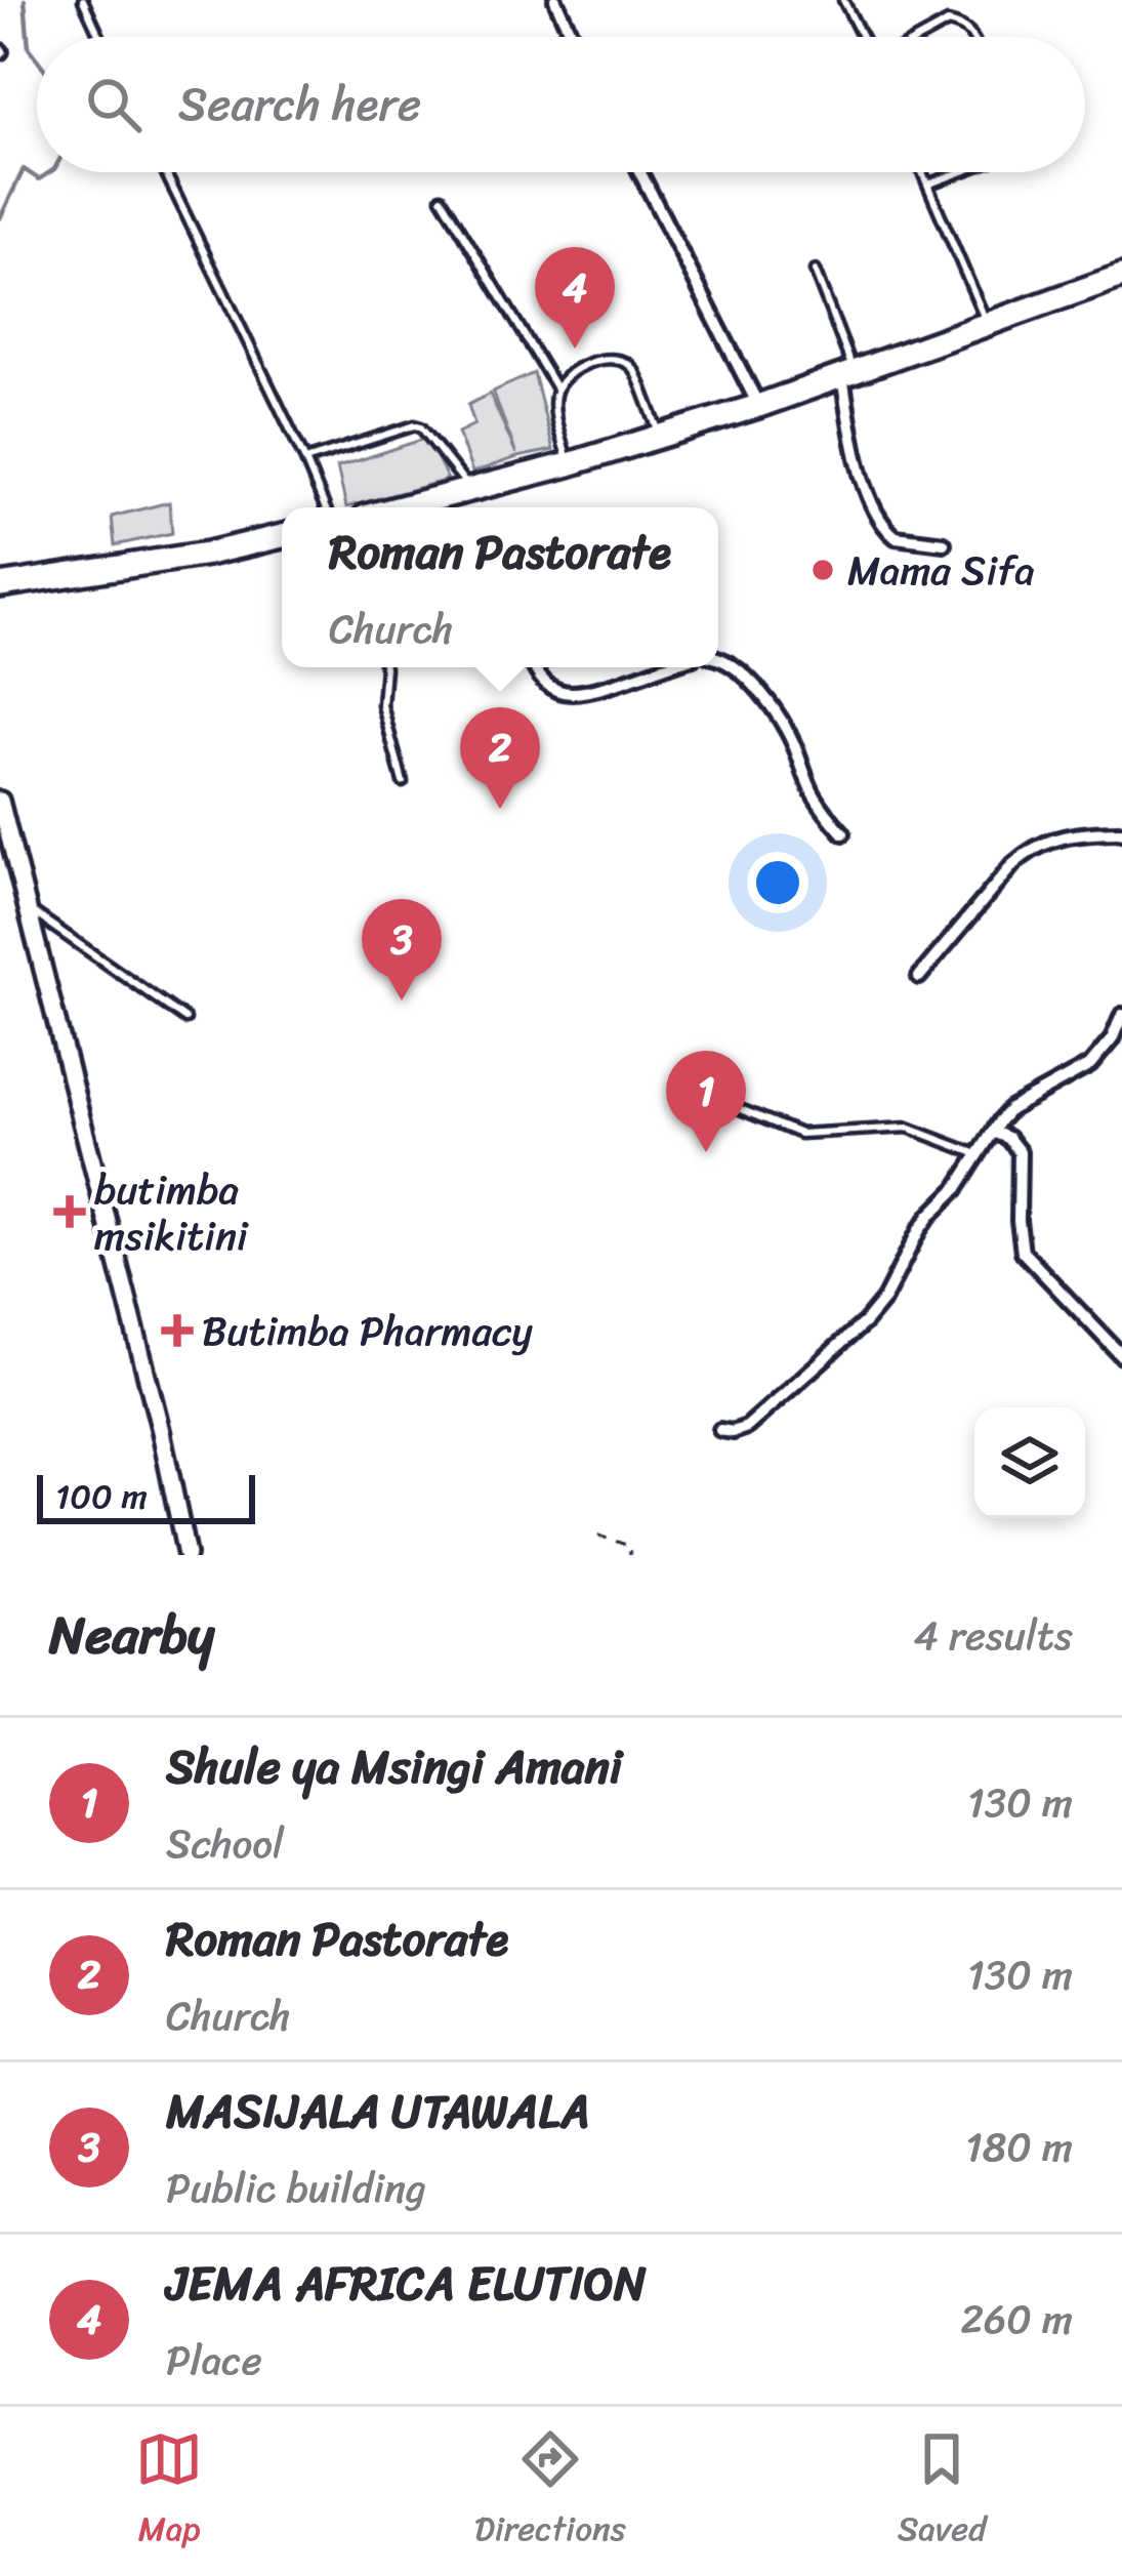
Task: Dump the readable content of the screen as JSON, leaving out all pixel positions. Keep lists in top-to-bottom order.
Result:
{
  "places": {
    "other": ["Mama Sifa"],
    "health": ["butimba msikitini", "Butimba Pharmacy"]
  },
  "scale_bar": "100 m",
  "page": {
    "search": "Search here",
    "pins": [
      "4",
      "2",
      "3",
      "1"
    ],
    "popup": ["Roman Pastorate", "Church"],
    "scale": "100 m",
    "heading": ["Nearby", "4 results"],
    "list": [
      {
        "mark": "1",
        "name": "Shule ya Msingi Amani",
        "note": "School",
        "value": "130 m"
      },
      {
        "mark": "2",
        "name": "Roman Pastorate",
        "note": "Church",
        "value": "130 m"
      },
      {
        "mark": "3",
        "name": "MASIJALA UTAWALA",
        "note": "Public building",
        "value": "180 m"
      },
      {
        "mark": "4",
        "name": "JEMA AFRICA ELUTION",
        "note": "Place",
        "value": "260 m"
      }
    ],
    "nav": ["Map", "Directions", "Saved"]
  }
}
